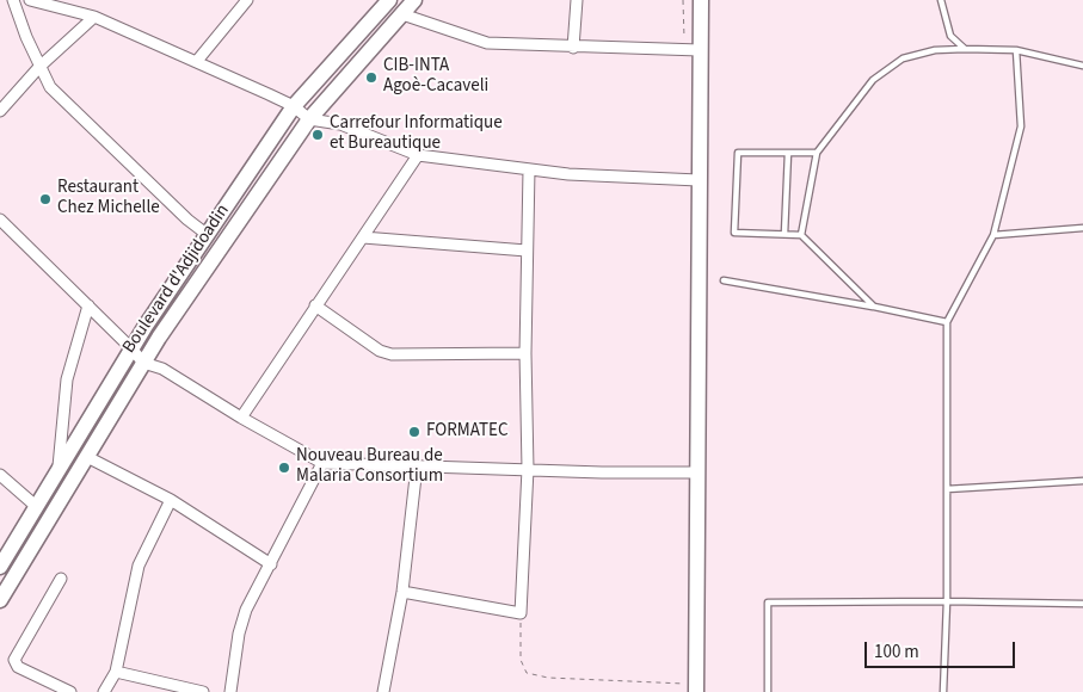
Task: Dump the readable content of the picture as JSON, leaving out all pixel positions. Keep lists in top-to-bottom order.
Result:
{
  "streets": {
    "main road": ["Boulevard d'Adjidoadin"]
  },
  "places": [
    "CIB-INTA Agoè-Cacaveli",
    "Carrefour Informatique et Bureautique",
    "Restaurant Chez Michelle",
    "FORMATEC",
    "Nouveau Bureau de Malaria Consortium"
  ],
  "scale_bar": "100 m"
}
